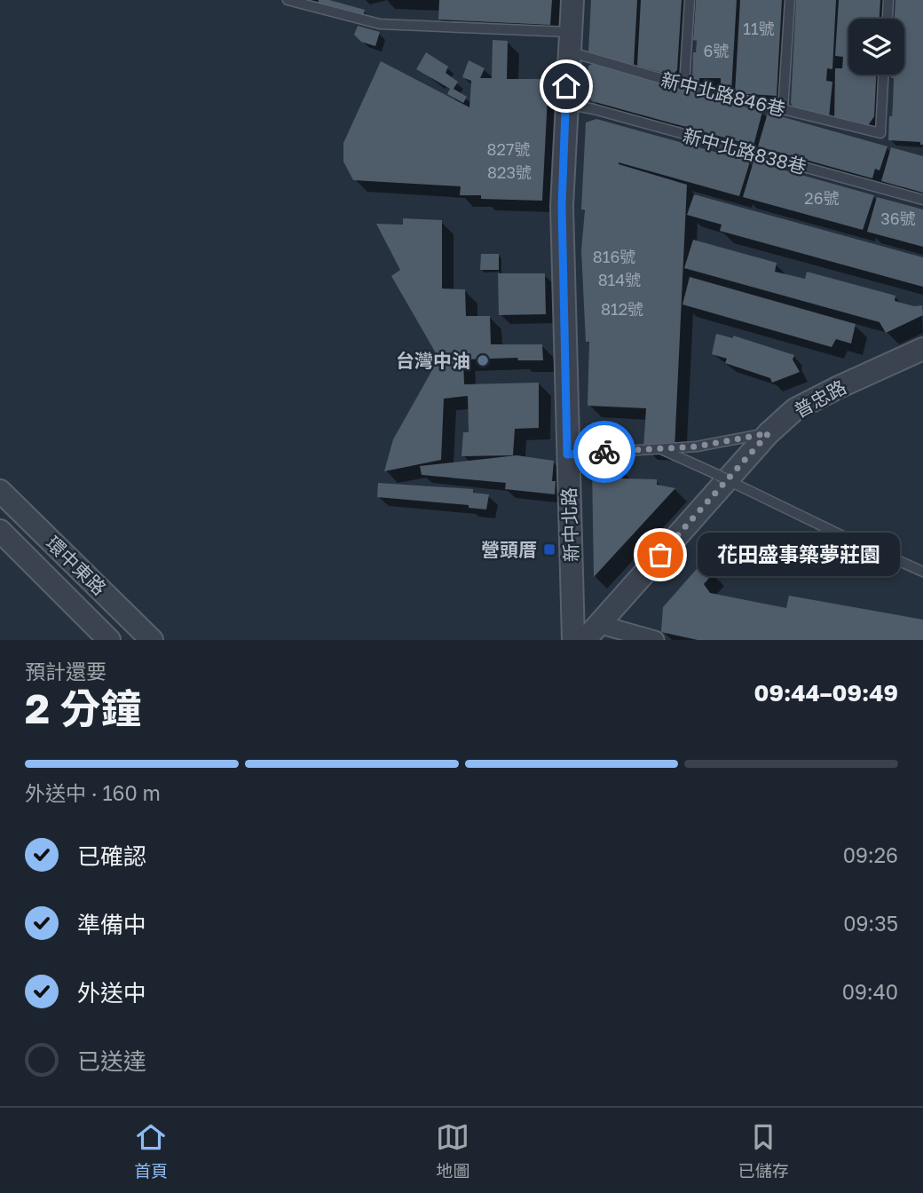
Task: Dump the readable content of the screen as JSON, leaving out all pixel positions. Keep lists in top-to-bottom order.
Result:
{
  "streets": {
    "street": ["普忠路", "新中北路", "環中東路"],
    "lane": ["新中北路846巷", "新中北路838巷"]
  },
  "crossings": [
    ["新中北路846巷", "新中北路"],
    ["新中北路838巷", "新中北路"]
  ],
  "places": {
    "other": ["台灣中油", "花田盛事築夢莊園"],
    "transit": ["營頭厝"]
  },
  "house_numbers": [
    "11號",
    "6號",
    "827號",
    "823號",
    "26號",
    "36號",
    "816號",
    "814號",
    "812號"
  ],
  "page": {
    "bubble": "花田盛事築夢莊園",
    "heading": ["2 分鐘", "預計還要", "09:44–09:49"],
    "bar": "外送中 · 160 m",
    "list": [
      ["已確認", "09:26"],
      ["準備中", "09:35"],
      ["外送中", "09:40"],
      "已送達"
    ],
    "tabs": ["首頁", "地圖", "已儲存"]
  }
}
